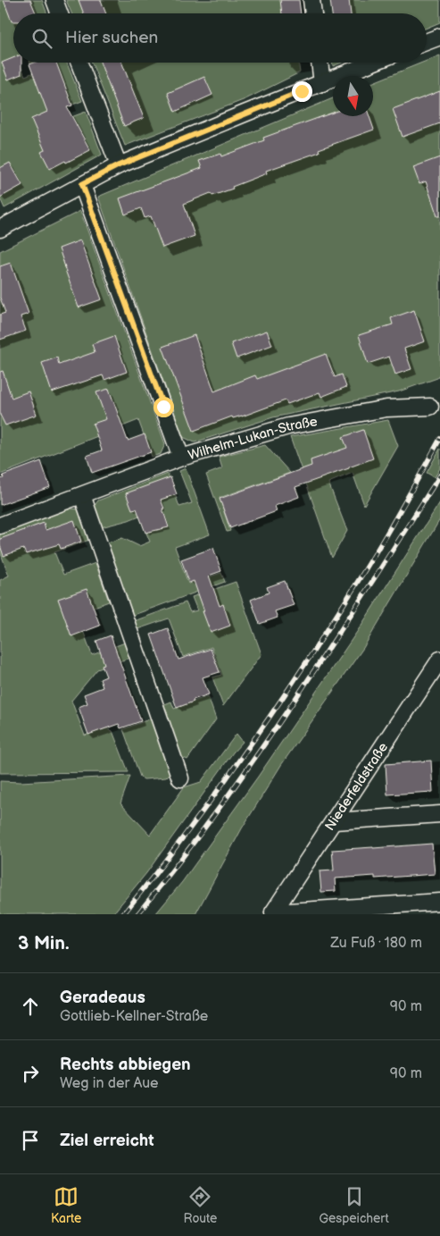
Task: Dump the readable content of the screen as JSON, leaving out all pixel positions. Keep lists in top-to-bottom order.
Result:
{
  "streets": {
    "street": ["Wilhelm-Lukan-Straße", "Niederfeldstraße"]
  },
  "north": "bottom",
  "page": {
    "search": "Hier suchen",
    "heading": ["3 Min.", "Zu Fuß · 180 m"],
    "list": [
      ["Geradeaus", "Gottlieb-Kellner-Straße", "90 m"],
      ["Rechts abbiegen", "Weg in der Aue", "90 m"],
      "Ziel erreicht"
    ],
    "nav": ["Karte", "Route", "Gespeichert"]
  }
}
